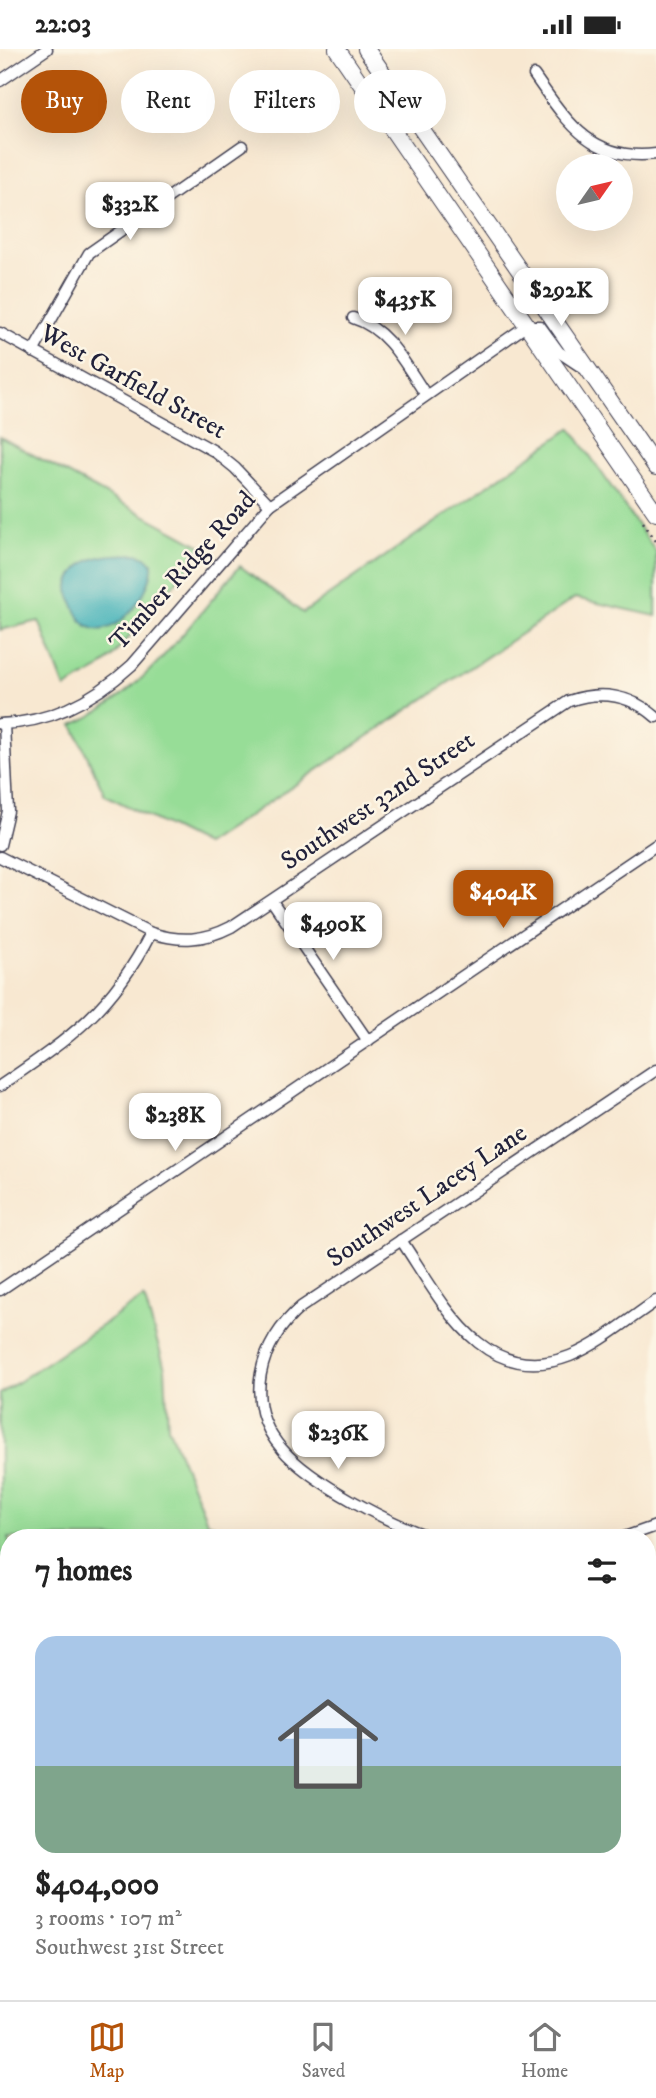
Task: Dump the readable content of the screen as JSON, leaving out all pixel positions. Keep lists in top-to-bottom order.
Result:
{
  "streets": {
    "street": [
      "West Garfield Street",
      "Timber Ridge Road",
      "Southwest 32nd Street",
      "Southwest Lacey Lane"
    ]
  },
  "crossings": [
    ["West Garfield Street", "Timber Ridge Road"]
  ],
  "north": "top right",
  "page": {
    "status": "22:03",
    "chip": [
      "Buy",
      "Rent",
      "Filters",
      "New"
    ],
    "price": [
      "$332K",
      "$292K",
      "$435K",
      "$404K",
      "$490K",
      "$238K",
      "$236K"
    ],
    "heading": "7 homes",
    "list": [
      {
        "name": "$404,000",
        "note": "3 rooms · 107 m² · Southwest 31st Street"
      }
    ],
    "tabs": ["Map", "Saved", "Home"]
  }
}
